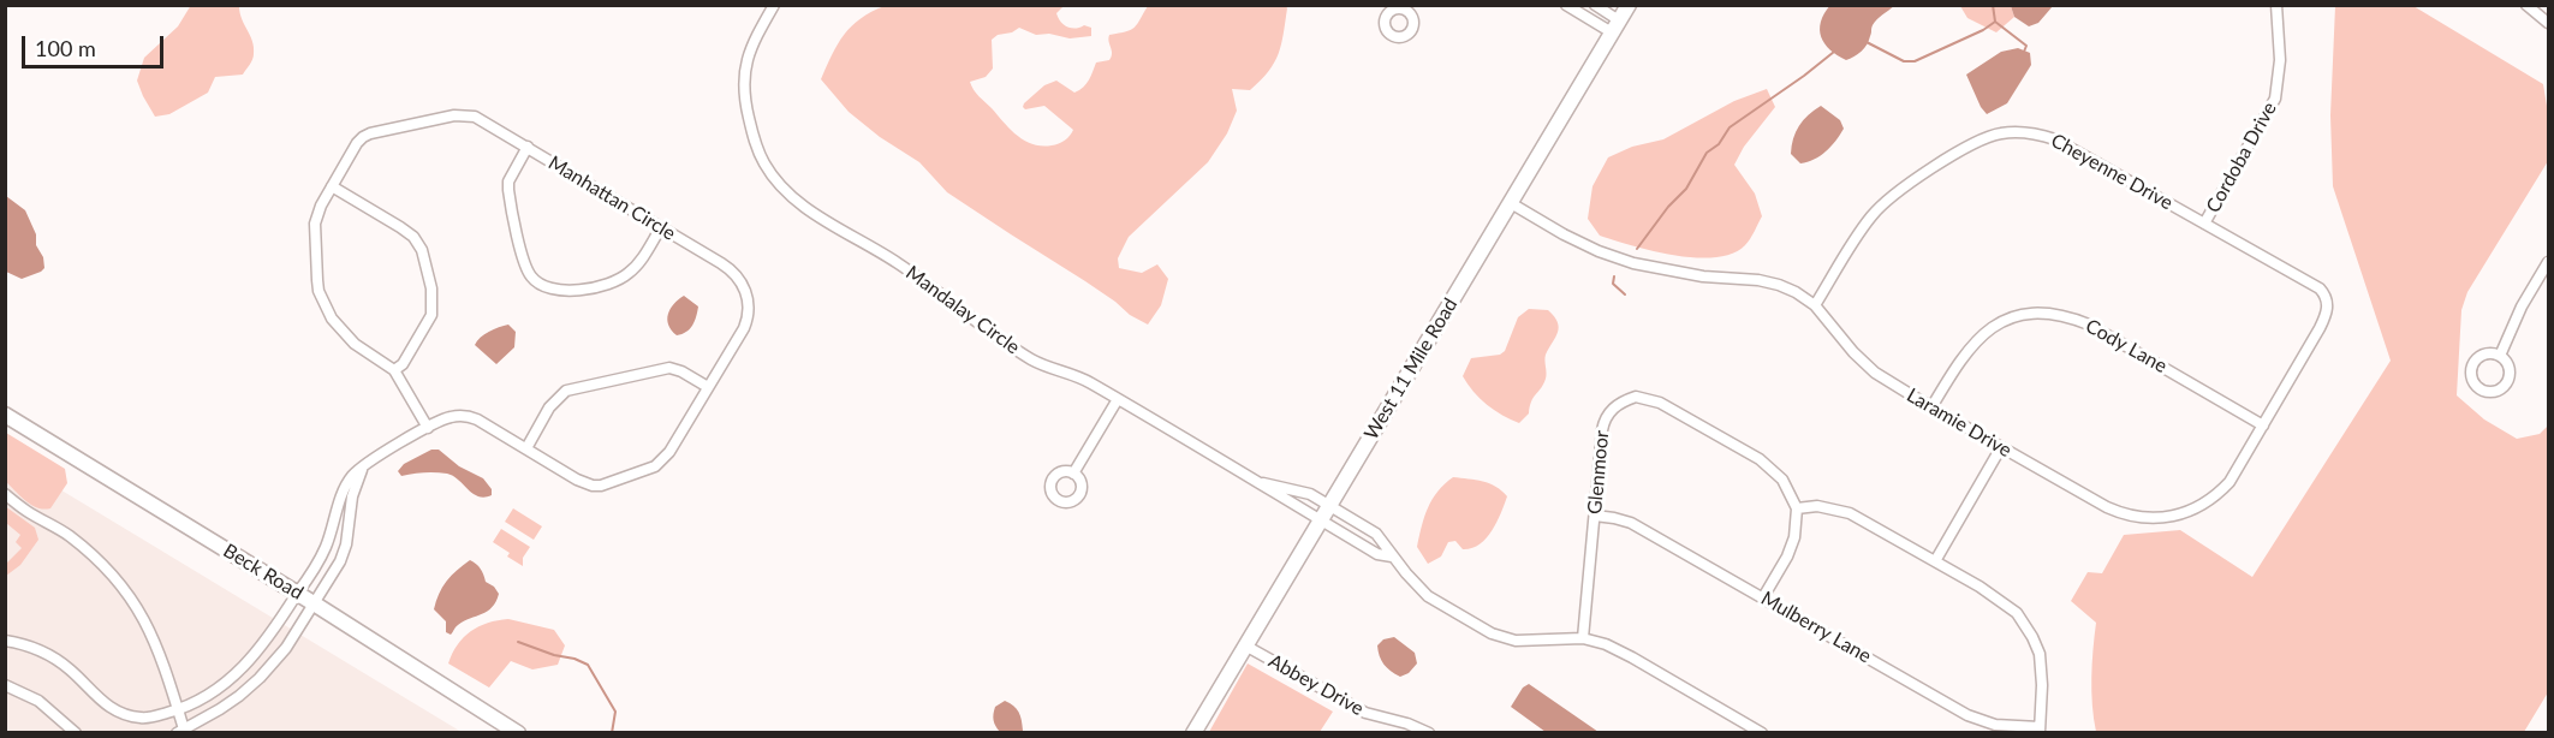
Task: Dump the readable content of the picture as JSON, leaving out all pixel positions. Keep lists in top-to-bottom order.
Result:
{
  "streets": {
    "street": [
      "Cordoba Drive",
      "Cheyenne Drive",
      "Manhattan Circle",
      "Mandalay Circle",
      "Cody Lane",
      "West 11 Mile Road",
      "Laramie Drive",
      "Glenmoor",
      "Beck Road",
      "Mulberry Lane",
      "Abbey Drive"
    ]
  },
  "crossings": [
    ["Cordoba Drive", "Cheyenne Drive"],
    ["Cheyenne Drive", "Laramie Drive"],
    ["Mandalay Circle", "West 11 Mile Road"],
    ["Cody Lane", "Laramie Drive"],
    ["West 11 Mile Road", "Laramie Drive"],
    ["West 11 Mile Road", "Abbey Drive"],
    ["Glenmoor", "Mulberry Lane"]
  ],
  "scale_bar": "100 m"
}
